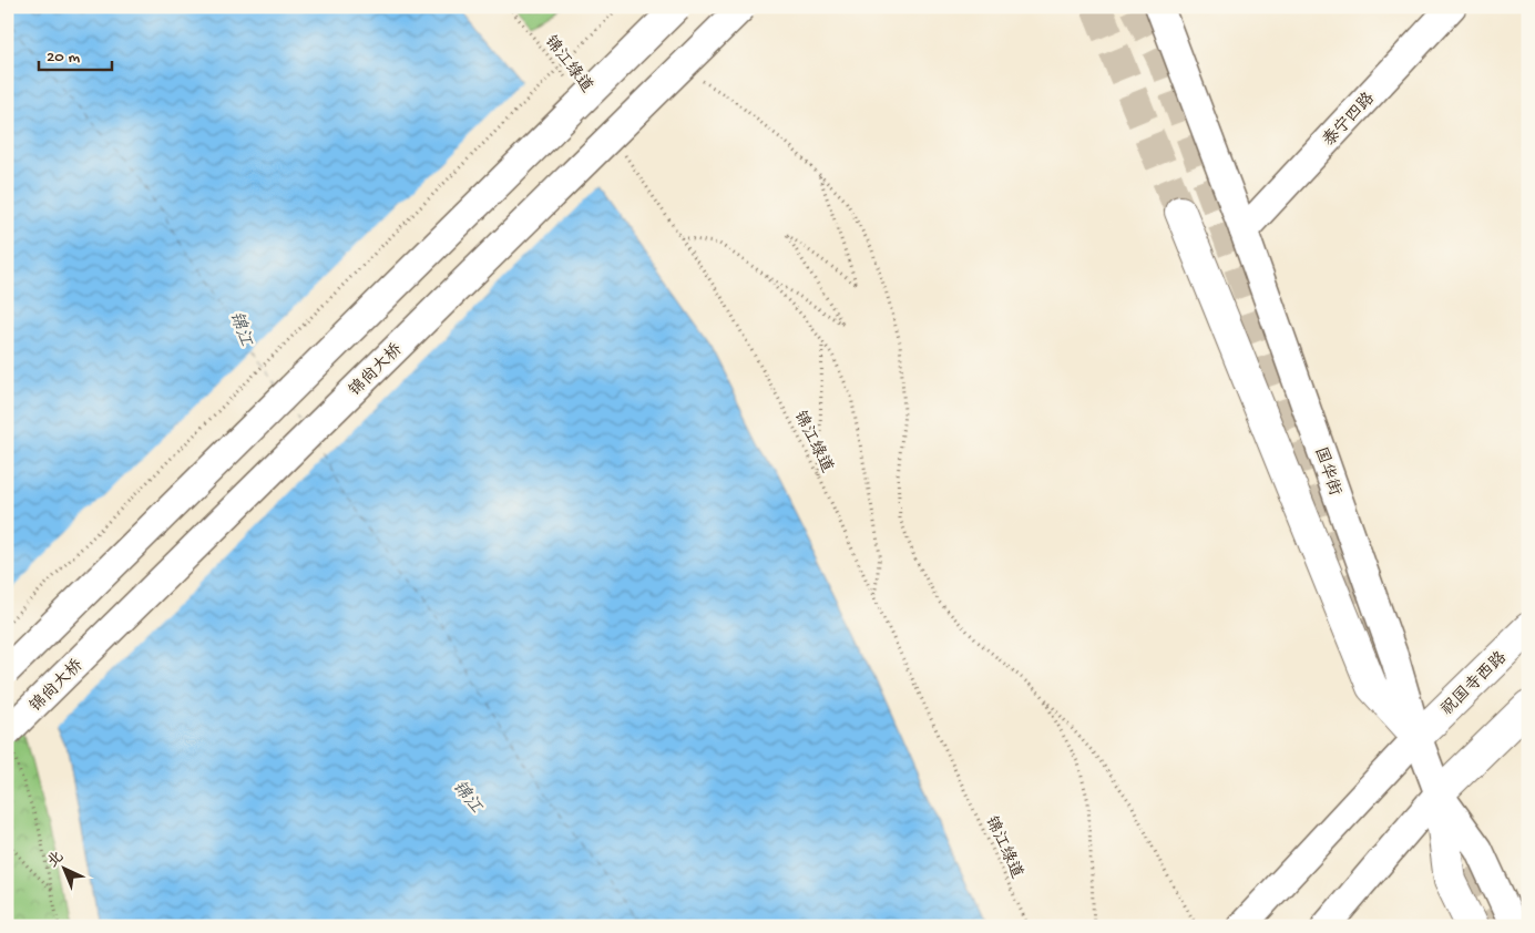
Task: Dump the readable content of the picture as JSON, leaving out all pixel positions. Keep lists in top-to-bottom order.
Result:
{
  "streets": {
    "main road": ["祝国寺西路"],
    "street": ["泰宁四路", "锦尚大桥", "国华街"],
    "path": ["锦江绿道"]
  },
  "crossings": [
    ["泰宁四路", "国华街"],
    ["国华街", "祝国寺西路"]
  ],
  "water": ["锦江"],
  "scale_bar": "20 m",
  "north": "top left"
}
